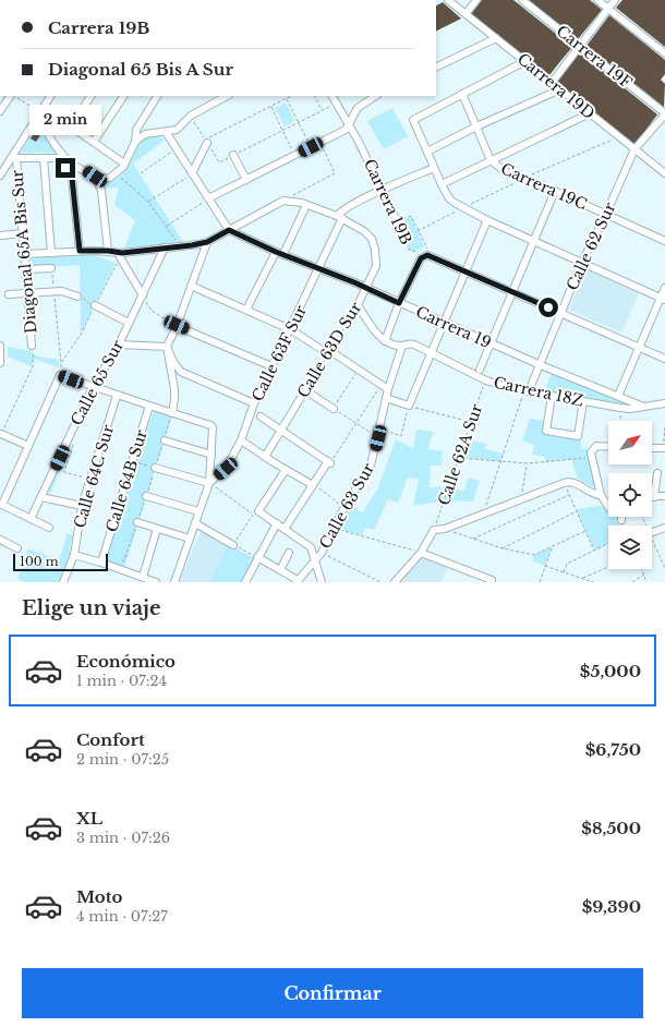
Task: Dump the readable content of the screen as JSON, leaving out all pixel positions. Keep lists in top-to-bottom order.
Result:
{
  "streets": {
    "street": [
      "Carrera 19F",
      "Carrera 19D",
      "Carrera 19C",
      "Carrera 19B",
      "Calle 62 Sur",
      "Diagonal 65A Bis Sur",
      "Carrera 19",
      "Calle 63D Sur",
      "Calle 63F Sur",
      "Calle 65 Sur",
      "Carrera 18Z",
      "Calle 62A Sur",
      "Calle 64C Sur",
      "Calle 64B Sur",
      "Calle 63 Sur"
    ]
  },
  "crossings": [
    ["Carrera 19F", "Calle 62 Sur"],
    ["Carrera 19D", "Calle 62 Sur"],
    ["Carrera 19C", "Calle 62 Sur"],
    ["Carrera 19B", "Calle 62 Sur"],
    ["Calle 62 Sur", "Carrera 19"],
    ["Carrera 19", "Calle 63D Sur"],
    ["Carrera 19", "Calle 63F Sur"],
    ["Carrera 19", "Carrera 18Z"],
    ["Calle 63D Sur", "Calle 63F Sur"],
    ["Carrera 18Z", "Calle 62A Sur"],
    ["Carrera 18Z", "Calle 63 Sur"]
  ],
  "scale_bar": "100 m",
  "north": "top right",
  "page": {
    "banner": ["Carrera 19B", "Diagonal 65 Bis A Sur"],
    "bubble": "2 min",
    "scale": "100 m",
    "heading": "Elige un viaje",
    "list": [
      {
        "name": "Económico",
        "note": "1 min · 07:24",
        "value": "$5,000"
      },
      {
        "name": "Confort",
        "note": "2 min · 07:25",
        "value": "$6,750"
      },
      {
        "name": "XL",
        "note": "3 min · 07:26",
        "value": "$8,500"
      },
      {
        "name": "Moto",
        "note": "4 min · 07:27",
        "value": "$9,390"
      }
    ],
    "buttons": "Confirmar"
  }
}
